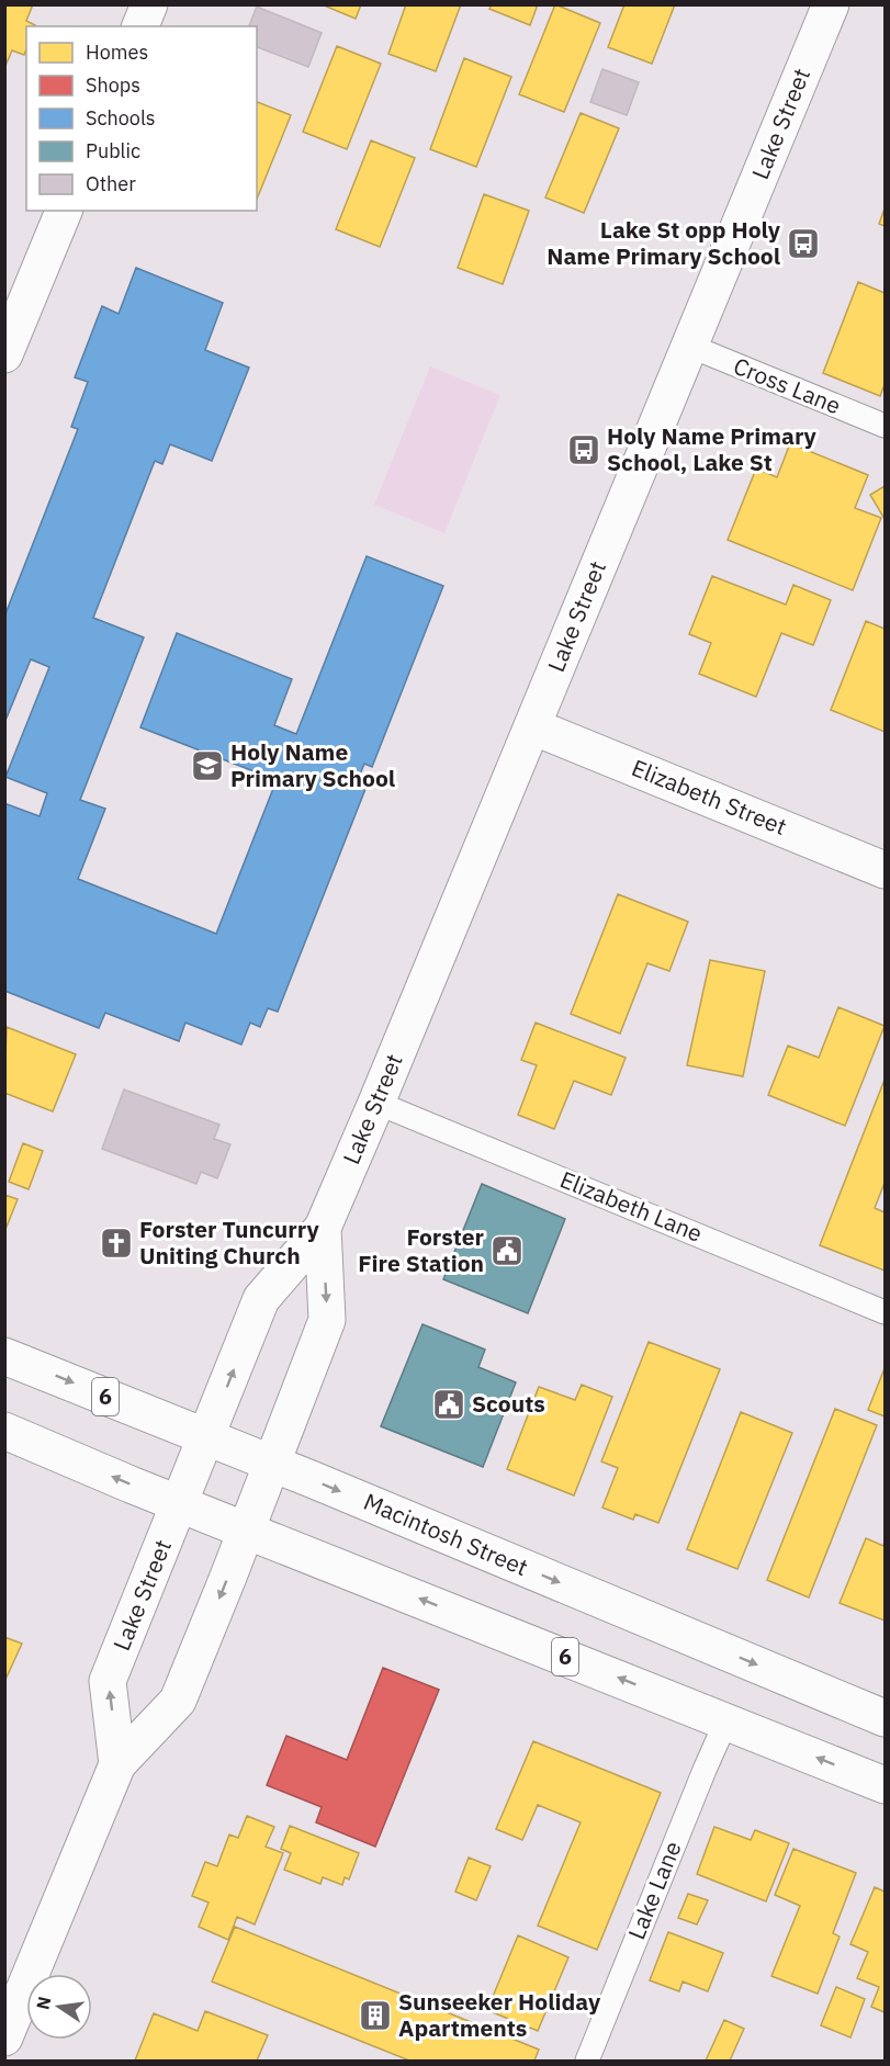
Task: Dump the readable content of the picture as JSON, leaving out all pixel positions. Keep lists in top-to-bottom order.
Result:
{
  "streets": {
    "street": [
      "Lake Street",
      "Elizabeth Street",
      "6",
      "Macintosh Street"
    ],
    "lane": ["Cross Lane", "Elizabeth Lane", "Lake Lane"]
  },
  "crossings": [
    ["Lake Street", "Cross Lane"],
    ["Lake Street", "Elizabeth Street"],
    ["Lake Street", "Elizabeth Lane"],
    ["Lake Street", "6"],
    ["Lake Street", "Macintosh Street"],
    ["6", "Lake Lane"]
  ],
  "places": {
    "bus stop": ["Lake St opp Holy Name Primary School", "Holy Name Primary School, Lake St"],
    "school or university": ["Holy Name Primary School"],
    "church": ["Forster Tuncurry Uniting Church"],
    "public building": ["Forster Fire Station", "Scouts"],
    "building": ["Sunseeker Holiday Apartments"]
  },
  "legend": [
    "Homes",
    "Shops",
    "Schools",
    "Public",
    "Other"
  ],
  "north": "left"
}
